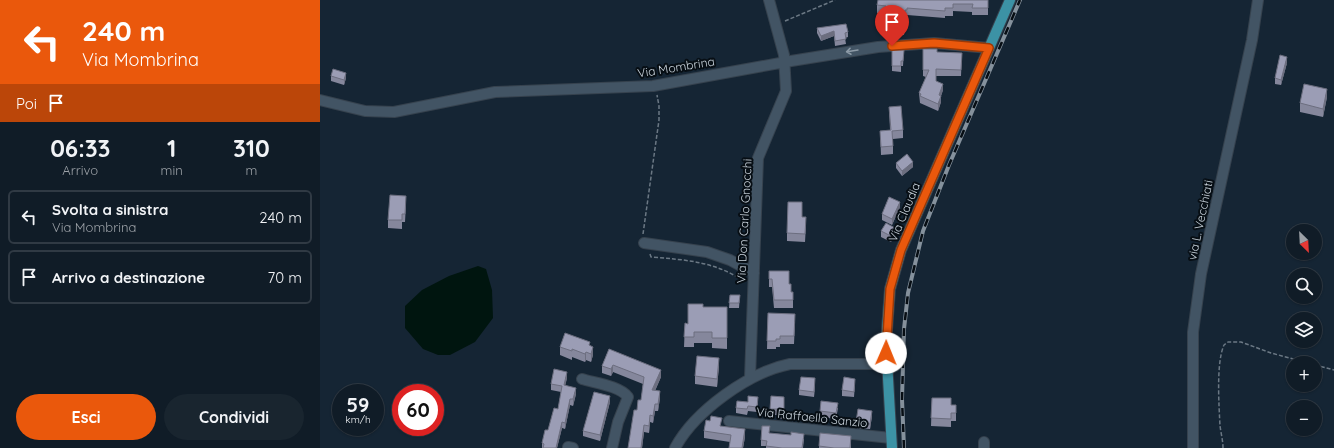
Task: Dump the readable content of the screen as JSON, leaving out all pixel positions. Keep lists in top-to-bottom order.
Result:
{
  "streets": {
    "main road": ["Via Claudia"],
    "street": [
      "Via Mombrina",
      "via L. Vecchiati",
      "Via Don Carlo Gnocchi",
      "Via Raffaello Sanzio"
    ]
  },
  "crossings": [
    ["Via Mombrina", "Via Claudia"],
    ["Via Mombrina", "Via Don Carlo Gnocchi"],
    ["Via Claudia", "Via Raffaello Sanzio"]
  ],
  "north": "bottom right",
  "page": {
    "turn": ["240 m", "Via Mombrina"],
    "then": "Poi",
    "eta": [
      "06:33",
      "Arrivo",
      "1",
      "min",
      "310",
      "m"
    ],
    "list": [
      {
        "name": "Svolta a sinistra",
        "note": "Via Mombrina",
        "value": "240 m"
      },
      {
        "name": "Arrivo a destinazione",
        "value": "70 m"
      }
    ],
    "map_buttons": ["+", "−"],
    "speed": "59 km/h",
    "limit": "60",
    "buttons": ["Esci", "Condividi"]
  }
}
